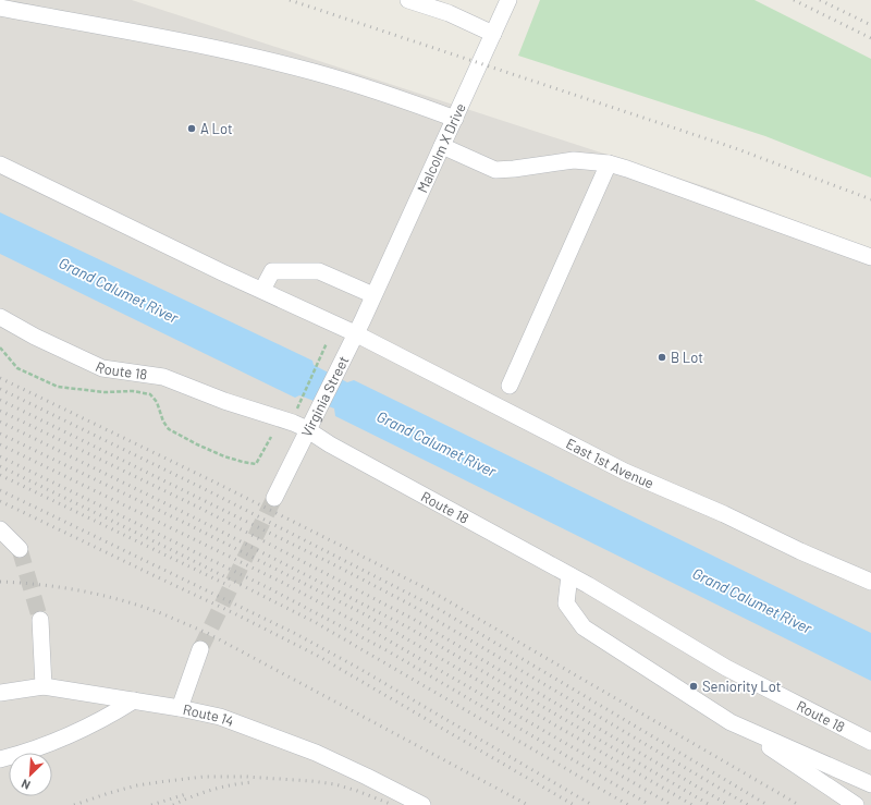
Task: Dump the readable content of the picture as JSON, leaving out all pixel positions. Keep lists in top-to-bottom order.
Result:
{
  "streets": {
    "street": [
      "Malcolm X Drive",
      "Route 18",
      "Virginia Street",
      "East 1st Avenue",
      "Route 14"
    ]
  },
  "crossings": [
    ["Malcolm X Drive", "Virginia Street"],
    ["Route 18", "Virginia Street"],
    ["Virginia Street", "East 1st Avenue"]
  ],
  "water": ["Grand Calumet River"],
  "places": ["A Lot", "B Lot", "Seniority Lot"],
  "north": "bottom left"
}
